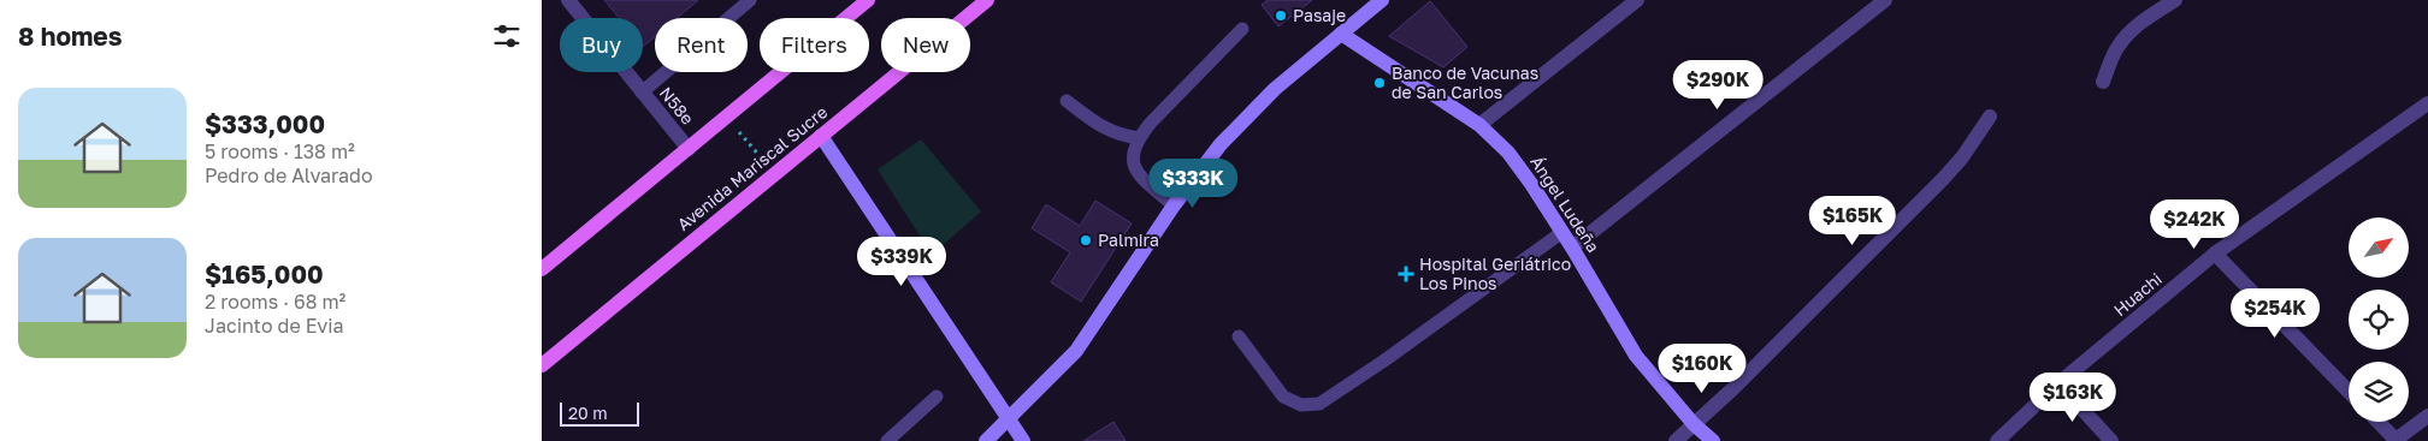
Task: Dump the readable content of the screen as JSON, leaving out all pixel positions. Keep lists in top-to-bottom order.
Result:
{
  "streets": {
    "main road": ["Avenida Mariscal Sucre"],
    "street": ["N58e", "Ángel Ludeña", "Huachi"]
  },
  "places": {
    "other": ["Pasaje", "Banco de Vacunas de San Carlos", "Palmira"],
    "health": ["Hospital Geriátrico Los Pinos"]
  },
  "scale_bar": "20 m",
  "north": "top right",
  "page": {
    "heading": "8 homes",
    "chip": [
      "Buy",
      "Rent",
      "Filters",
      "New"
    ],
    "price": [
      "$290K",
      "$333K",
      "$165K",
      "$242K",
      "$339K",
      "$254K",
      "$160K",
      "$163K"
    ],
    "list": [
      {
        "name": "$333,000",
        "note": "5 rooms · 138 m² · Pedro de Alvarado"
      },
      {
        "name": "$165,000",
        "note": "2 rooms · 68 m² · Jacinto de Evia"
      }
    ],
    "scale": "20 m"
  }
}
